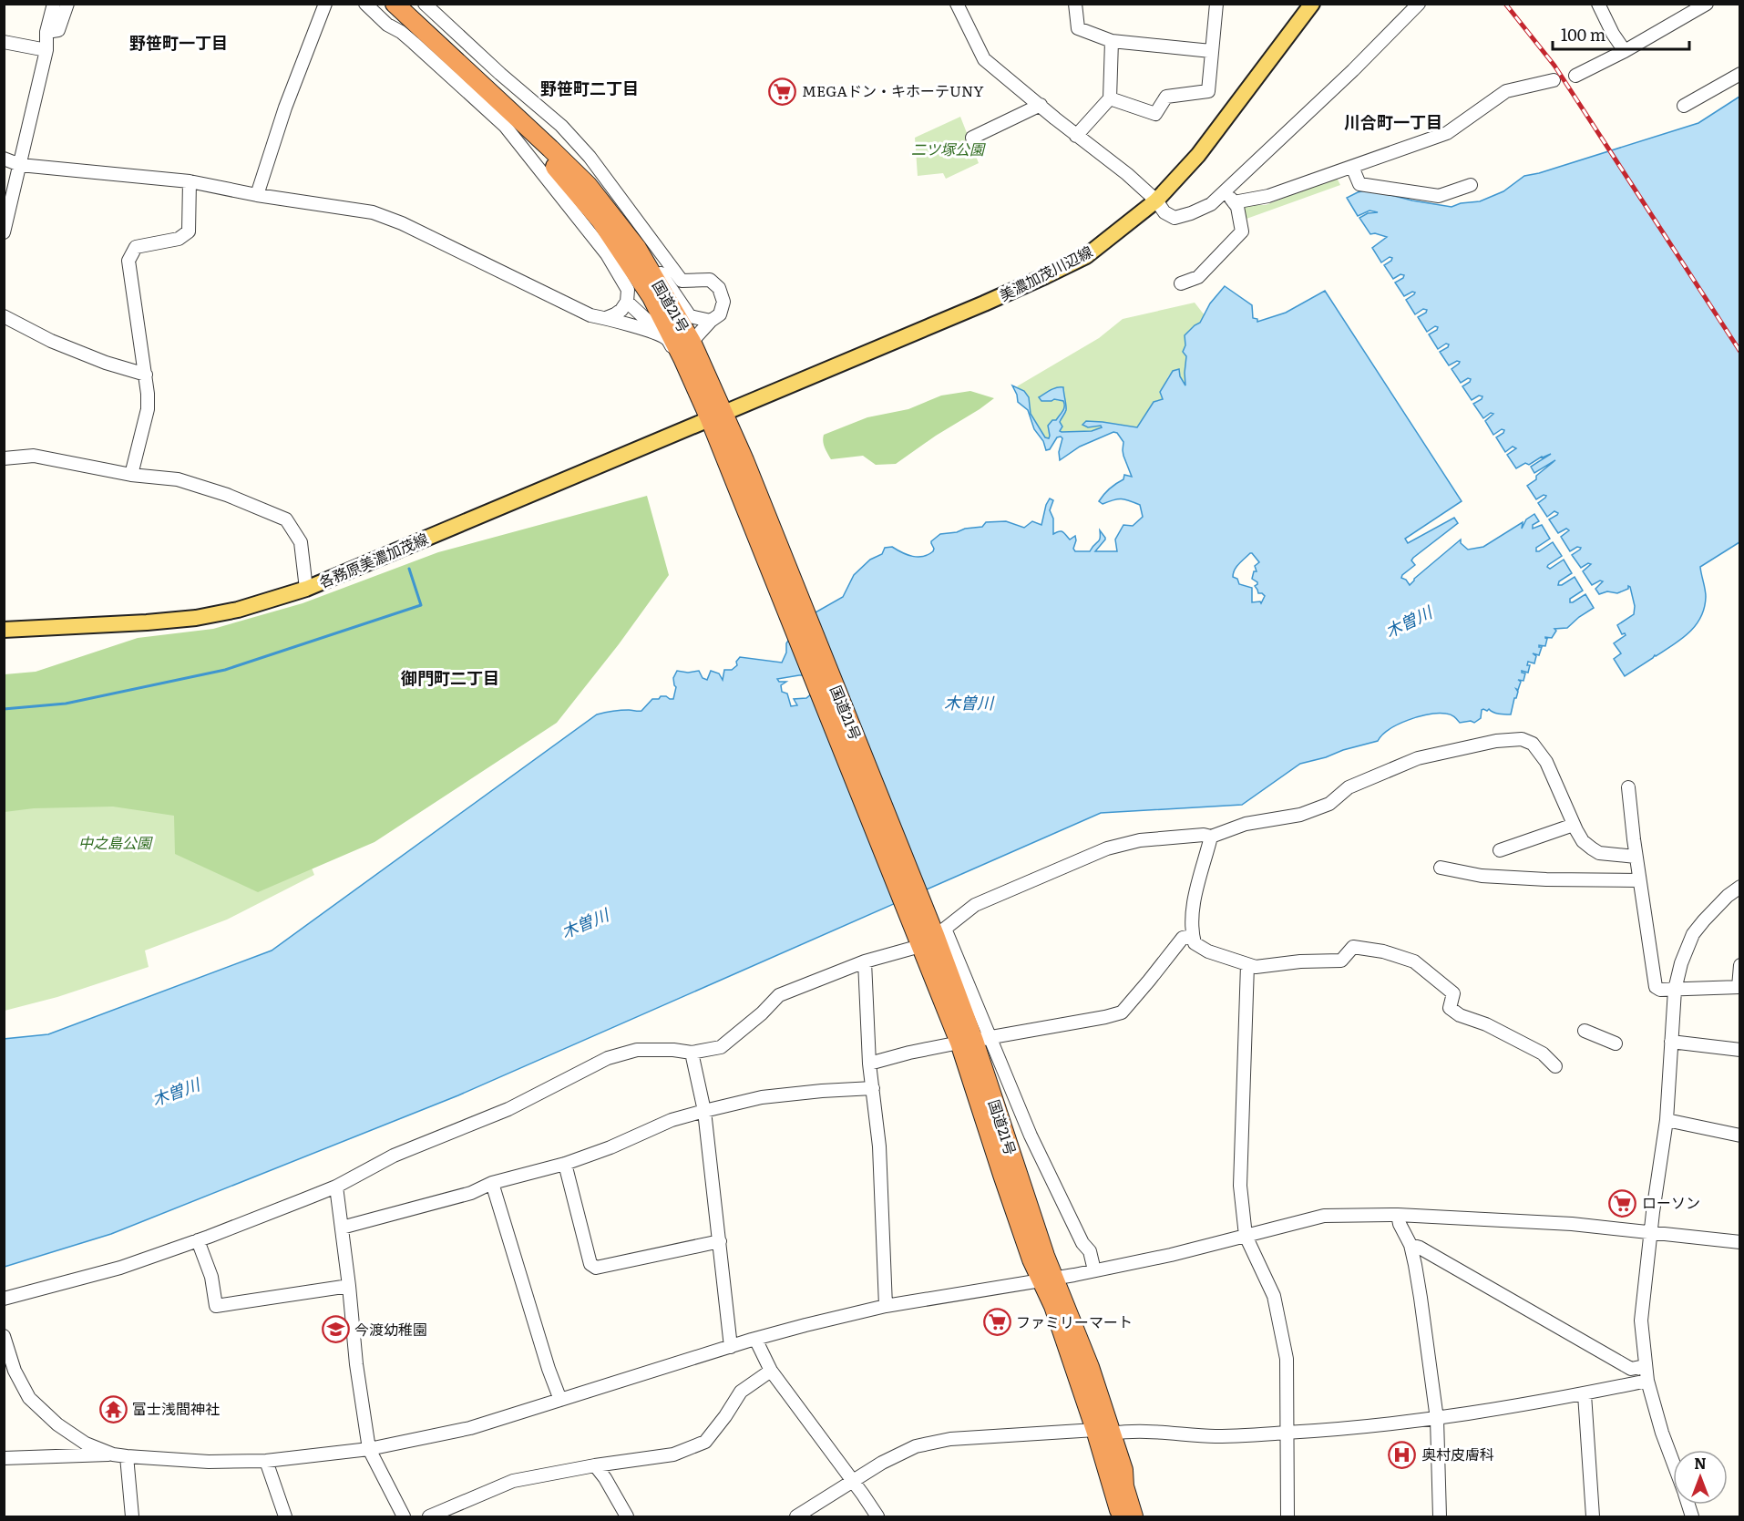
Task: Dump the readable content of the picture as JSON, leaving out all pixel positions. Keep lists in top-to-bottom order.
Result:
{
  "streets": {
    "highway": ["国道21号"],
    "main road": ["美濃加茂川辺線", "各務原美濃加茂線"]
  },
  "crossings": [
    ["美濃加茂川辺線", "国道21号"],
    ["美濃加茂川辺線", "各務原美濃加茂線"],
    ["国道21号", "各務原美濃加茂線"]
  ],
  "districts": [
    "野笹町一丁目",
    "野笹町二丁目",
    "川合町一丁目",
    "御門町二丁目"
  ],
  "water": ["木曽川"],
  "parks": ["二ツ塚公園", "中之島公園"],
  "places": {
    "supermarket": ["MEGAドン・キホーテUNY", "ローソン", "ファミリーマート"],
    "school or university": ["今渡幼稚園"],
    "temple": ["富士浅間神社"],
    "hospital": ["奥村皮膚科"]
  },
  "scale_bar": "100 m",
  "north": "top"
}
